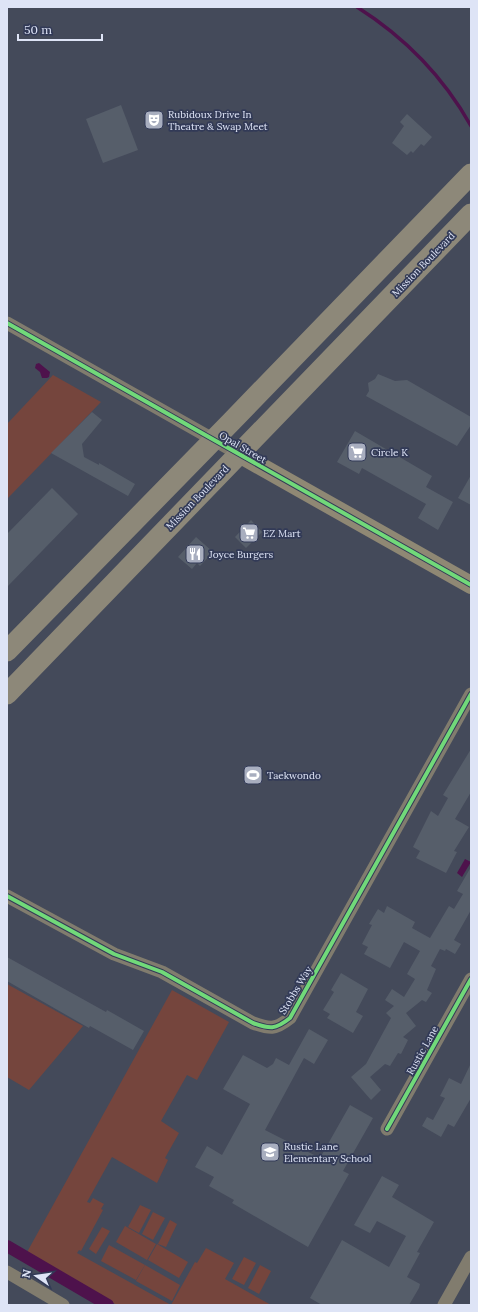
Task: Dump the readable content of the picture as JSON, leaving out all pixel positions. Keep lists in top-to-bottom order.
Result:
{
  "streets": {
    "main road": ["Mission Boulevard"],
    "street": ["Opal Street", "Stobbs Way", "Rustic Lane"]
  },
  "crossings": [
    ["Mission Boulevard", "Opal Street"]
  ],
  "places": {
    "theatre": ["Rubidoux Drive In Theatre & Swap Meet"],
    "supermarket": ["Circle K", "EZ Mart"],
    "restaurant": ["Joyce Burgers"],
    "sports": ["Taekwondo"],
    "school or university": ["Rustic Lane Elementary School"]
  },
  "scale_bar": "50 m",
  "north": "left"
}
